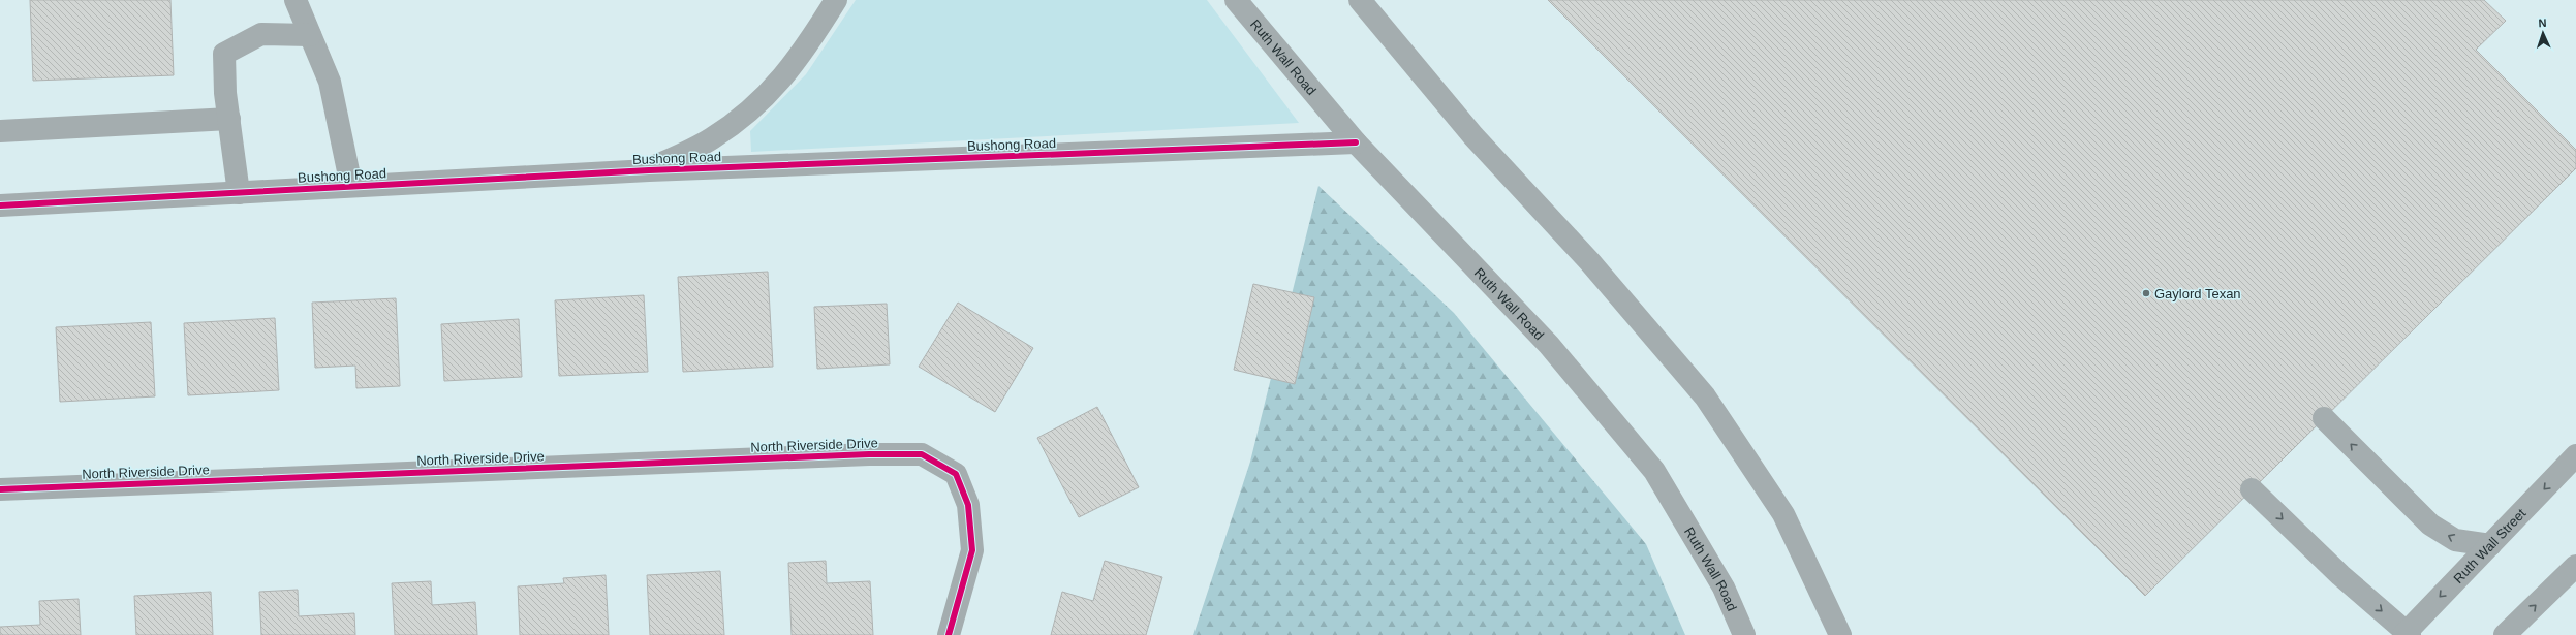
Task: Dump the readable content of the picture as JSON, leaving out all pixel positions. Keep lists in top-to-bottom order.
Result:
{
  "streets": {
    "street": [
      "Ruth Wall Road",
      "Bushong Road",
      "North Riverside Drive",
      "Ruth Wall Street"
    ]
  },
  "crossings": [
    ["Ruth Wall Road", "Bushong Road"]
  ],
  "places": ["Gaylord Texan"],
  "north": "top"
}
